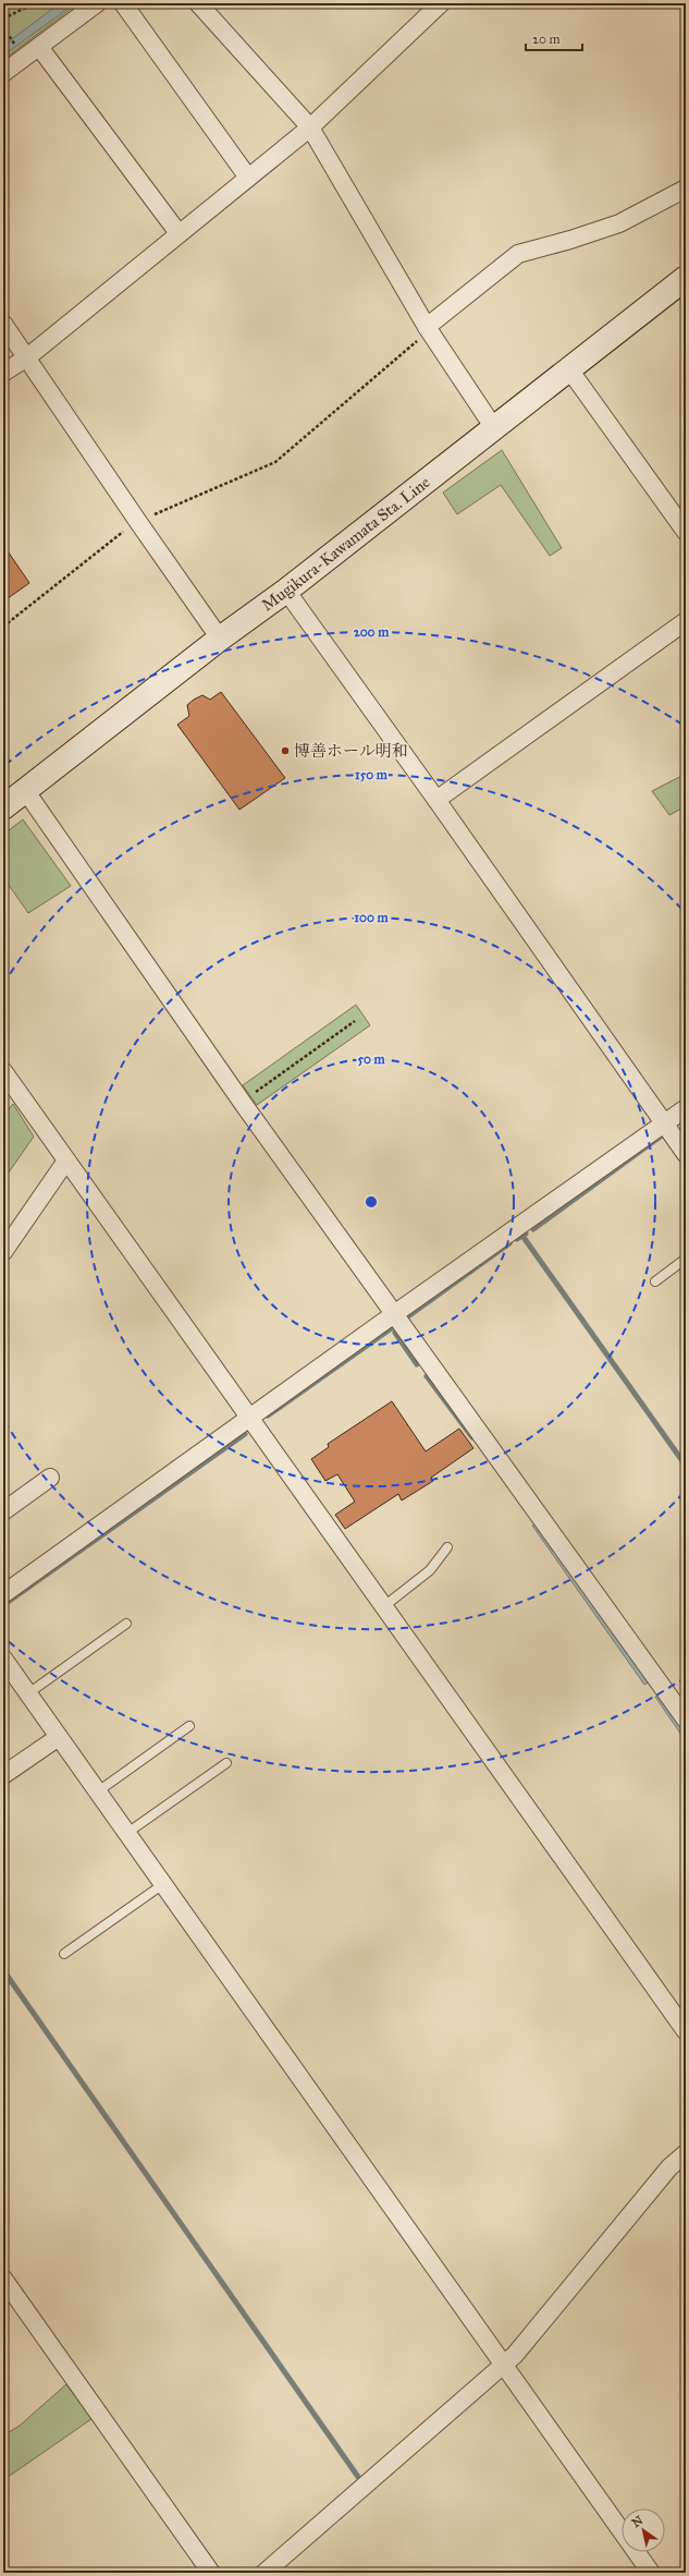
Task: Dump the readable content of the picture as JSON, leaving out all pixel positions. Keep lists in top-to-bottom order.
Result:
{
  "streets": {
    "main road": ["Mugikura-Kawamata Sta. Line"]
  },
  "places": ["博善ホール明和"],
  "scale_bar": "20 m",
  "north": "top left",
  "rings": [
    "200 m",
    "150 m",
    "100 m",
    "50 m"
  ]
}
